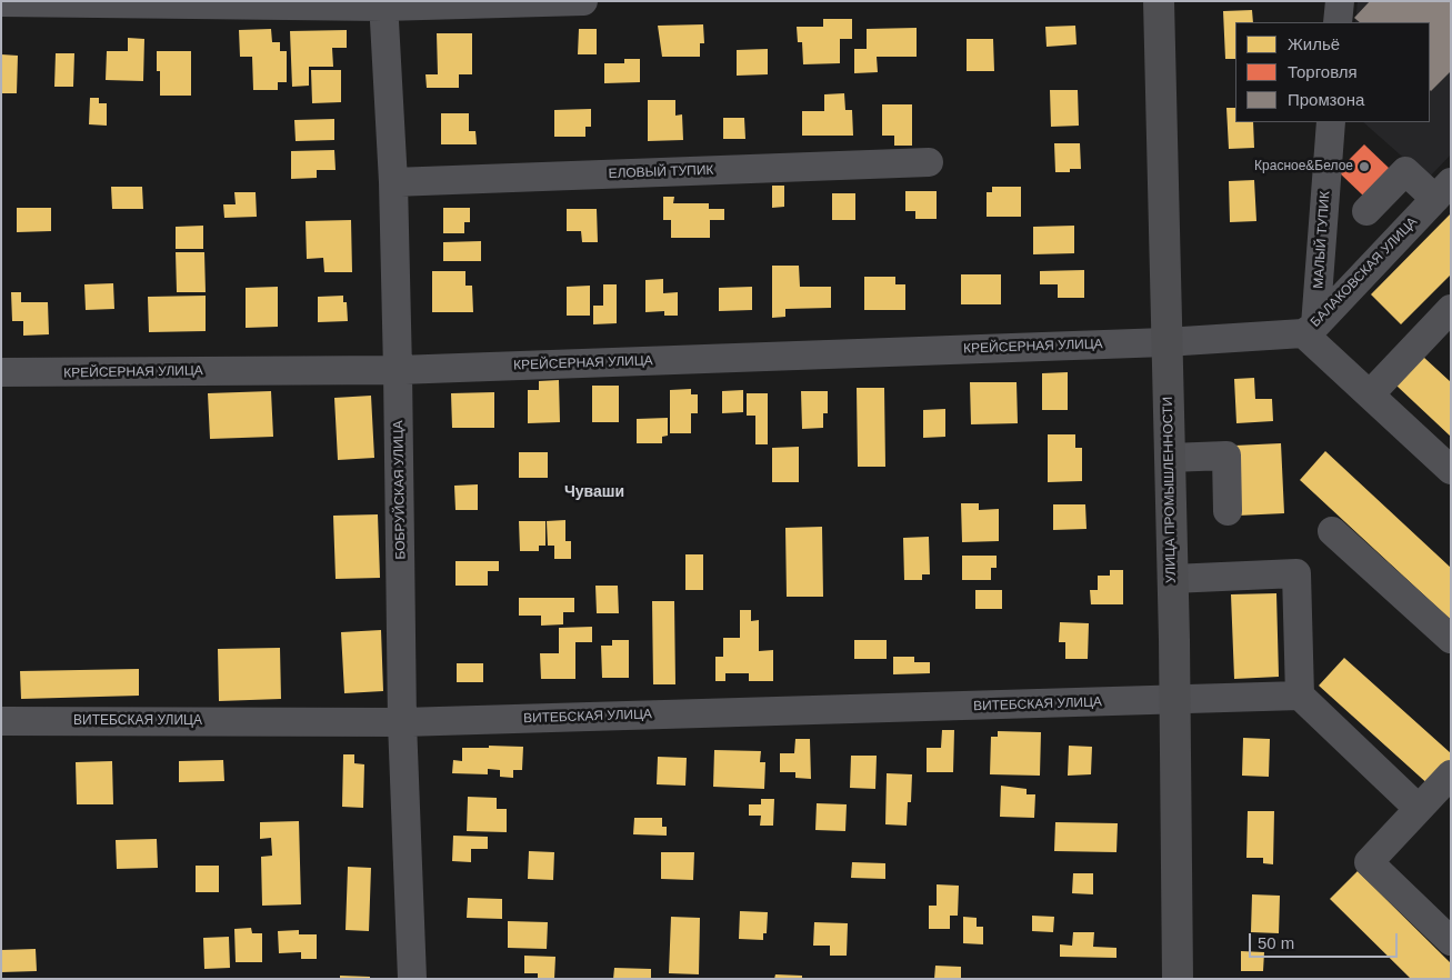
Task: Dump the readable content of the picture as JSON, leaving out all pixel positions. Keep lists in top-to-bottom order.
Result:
{
  "streets": {
    "main road": ["УЛИЦА ПРОМЫШЛЕННОСТИ"],
    "street": [
      "ЕЛОВЫЙ ТУПИК",
      "МАЛЫЙ ТУПИК",
      "БАЛАКОВСКАЯ УЛИЦА",
      "КРЕЙСЕРНАЯ УЛИЦА",
      "БОБРУЙСКАЯ УЛИЦА",
      "ВИТЕБСКАЯ УЛИЦА"
    ]
  },
  "crossings": [
    ["ЕЛОВЫЙ ТУПИК", "БОБРУЙСКАЯ УЛИЦА"],
    ["МАЛЫЙ ТУПИК", "БАЛАКОВСКАЯ УЛИЦА"],
    ["БАЛАКОВСКАЯ УЛИЦА", "КРЕЙСЕРНАЯ УЛИЦА"],
    ["БАЛАКОВСКАЯ УЛИЦА", "УЛИЦА ПРОМЫШЛЕННОСТИ"],
    ["КРЕЙСЕРНАЯ УЛИЦА", "БОБРУЙСКАЯ УЛИЦА"],
    ["КРЕЙСЕРНАЯ УЛИЦА", "УЛИЦА ПРОМЫШЛЕННОСТИ"],
    ["БОБРУЙСКАЯ УЛИЦА", "ВИТЕБСКАЯ УЛИЦА"],
    ["УЛИЦА ПРОМЫШЛЕННОСТИ", "ВИТЕБСКАЯ УЛИЦА"]
  ],
  "districts": ["Чуваши"],
  "places": ["Красное&Белое"],
  "legend": ["Жильё", "Торговля", "Промзона"],
  "scale_bar": "50 m"
}
